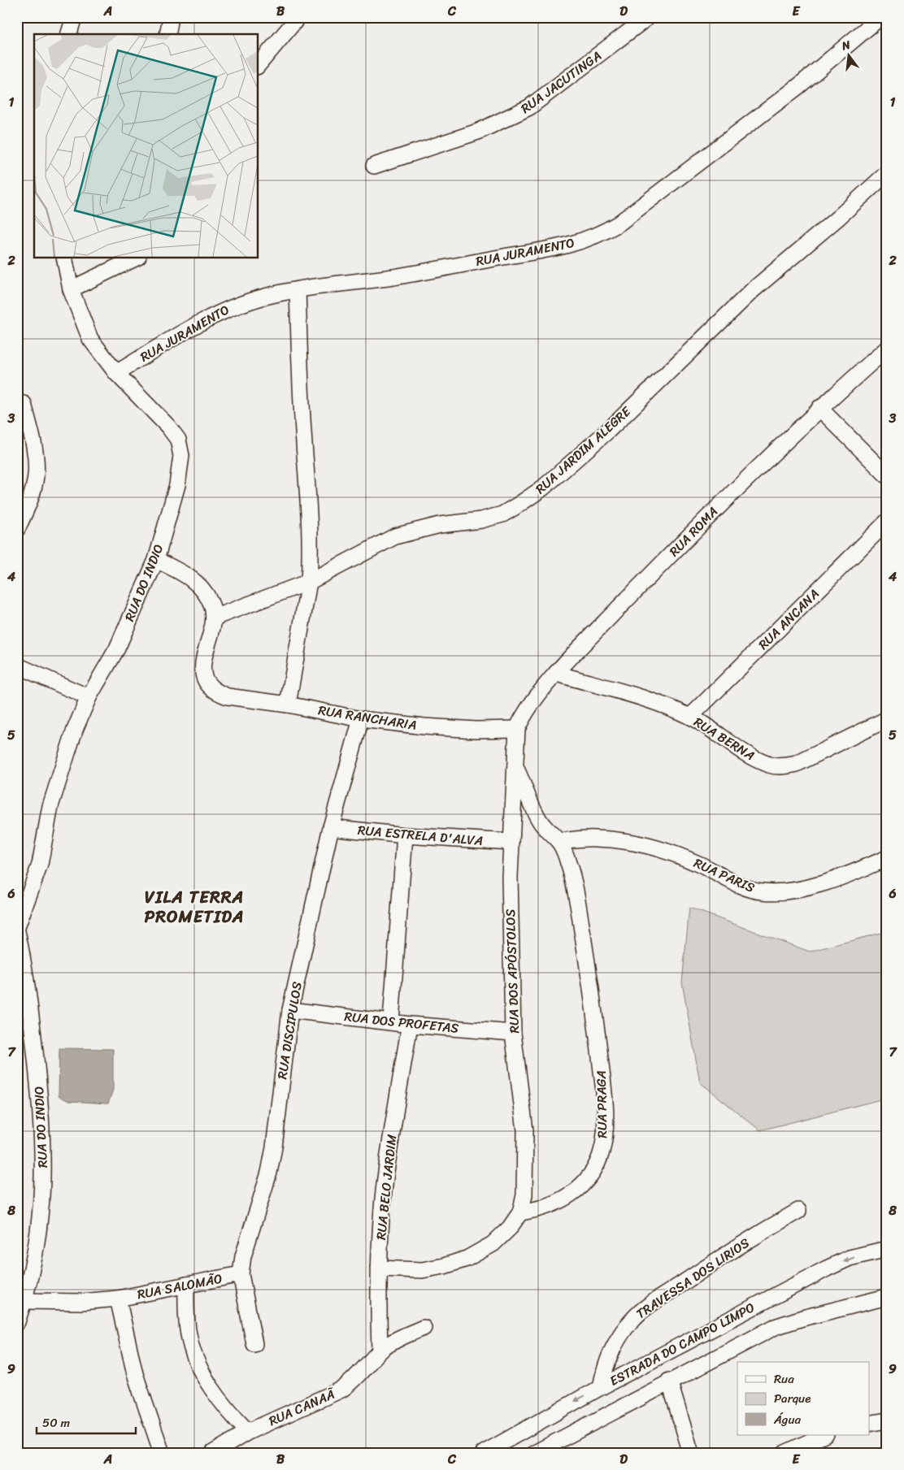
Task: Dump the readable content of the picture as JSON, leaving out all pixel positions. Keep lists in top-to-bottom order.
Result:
{
  "streets": {
    "street": [
      "RUA JACUTINGA",
      "RUA JURAMENTO",
      "RUA JARDIM ALEGRE",
      "RUA ROMA",
      "RUA DO INDIO",
      "RUA ANCANA",
      "RUA RANCHARIA",
      "RUA BERNA",
      "RUA ESTRELA D'ALVA",
      "RUA PARIS",
      "RUA DOS APÓSTOLOS",
      "RUA DOS PROFETAS",
      "RUA DISCIPULOS",
      "RUA PRAGA",
      "RUA BELO JARDIM",
      "TRAVESSA DOS LIRIOS",
      "RUA SALOMÃO",
      "ESTRADA DO CAMPO LIMPO",
      "RUA CANAÃ"
    ]
  },
  "crossings": [
    ["RUA JURAMENTO", "RUA DO INDIO"],
    ["RUA JARDIM ALEGRE", "RUA RANCHARIA"],
    ["RUA ROMA", "RUA RANCHARIA"],
    ["RUA ROMA", "RUA BERNA"],
    ["RUA ROMA", "RUA DOS APÓSTOLOS"],
    ["RUA DO INDIO", "RUA SALOMÃO"],
    ["RUA ANCANA", "RUA BERNA"],
    ["RUA RANCHARIA", "RUA DOS APÓSTOLOS"],
    ["RUA RANCHARIA", "RUA DISCIPULOS"],
    ["RUA ESTRELA D'ALVA", "RUA DOS APÓSTOLOS"],
    ["RUA ESTRELA D'ALVA", "RUA DISCIPULOS"],
    ["RUA PARIS", "RUA PRAGA"],
    ["RUA DOS APÓSTOLOS", "RUA DOS PROFETAS"],
    ["RUA DOS APÓSTOLOS", "RUA PRAGA"],
    ["RUA DOS PROFETAS", "RUA DISCIPULOS"],
    ["RUA DOS PROFETAS", "RUA BELO JARDIM"],
    ["RUA DISCIPULOS", "RUA SALOMÃO"],
    ["RUA BELO JARDIM", "RUA CANAÃ"],
    ["TRAVESSA DOS LIRIOS", "ESTRADA DO CAMPO LIMPO"]
  ],
  "districts": ["VILA TERRA PROMETIDA"],
  "legend": ["Rua", "Parque", "Água"],
  "scale_bar": "50 m",
  "north": "top",
  "grid": {
    "columns": [
      "A",
      "B",
      "C",
      "D",
      "E"
    ],
    "rows": [
      "1",
      "2",
      "3",
      "4",
      "5",
      "6",
      "7",
      "8",
      "9"
    ]
  }
}
